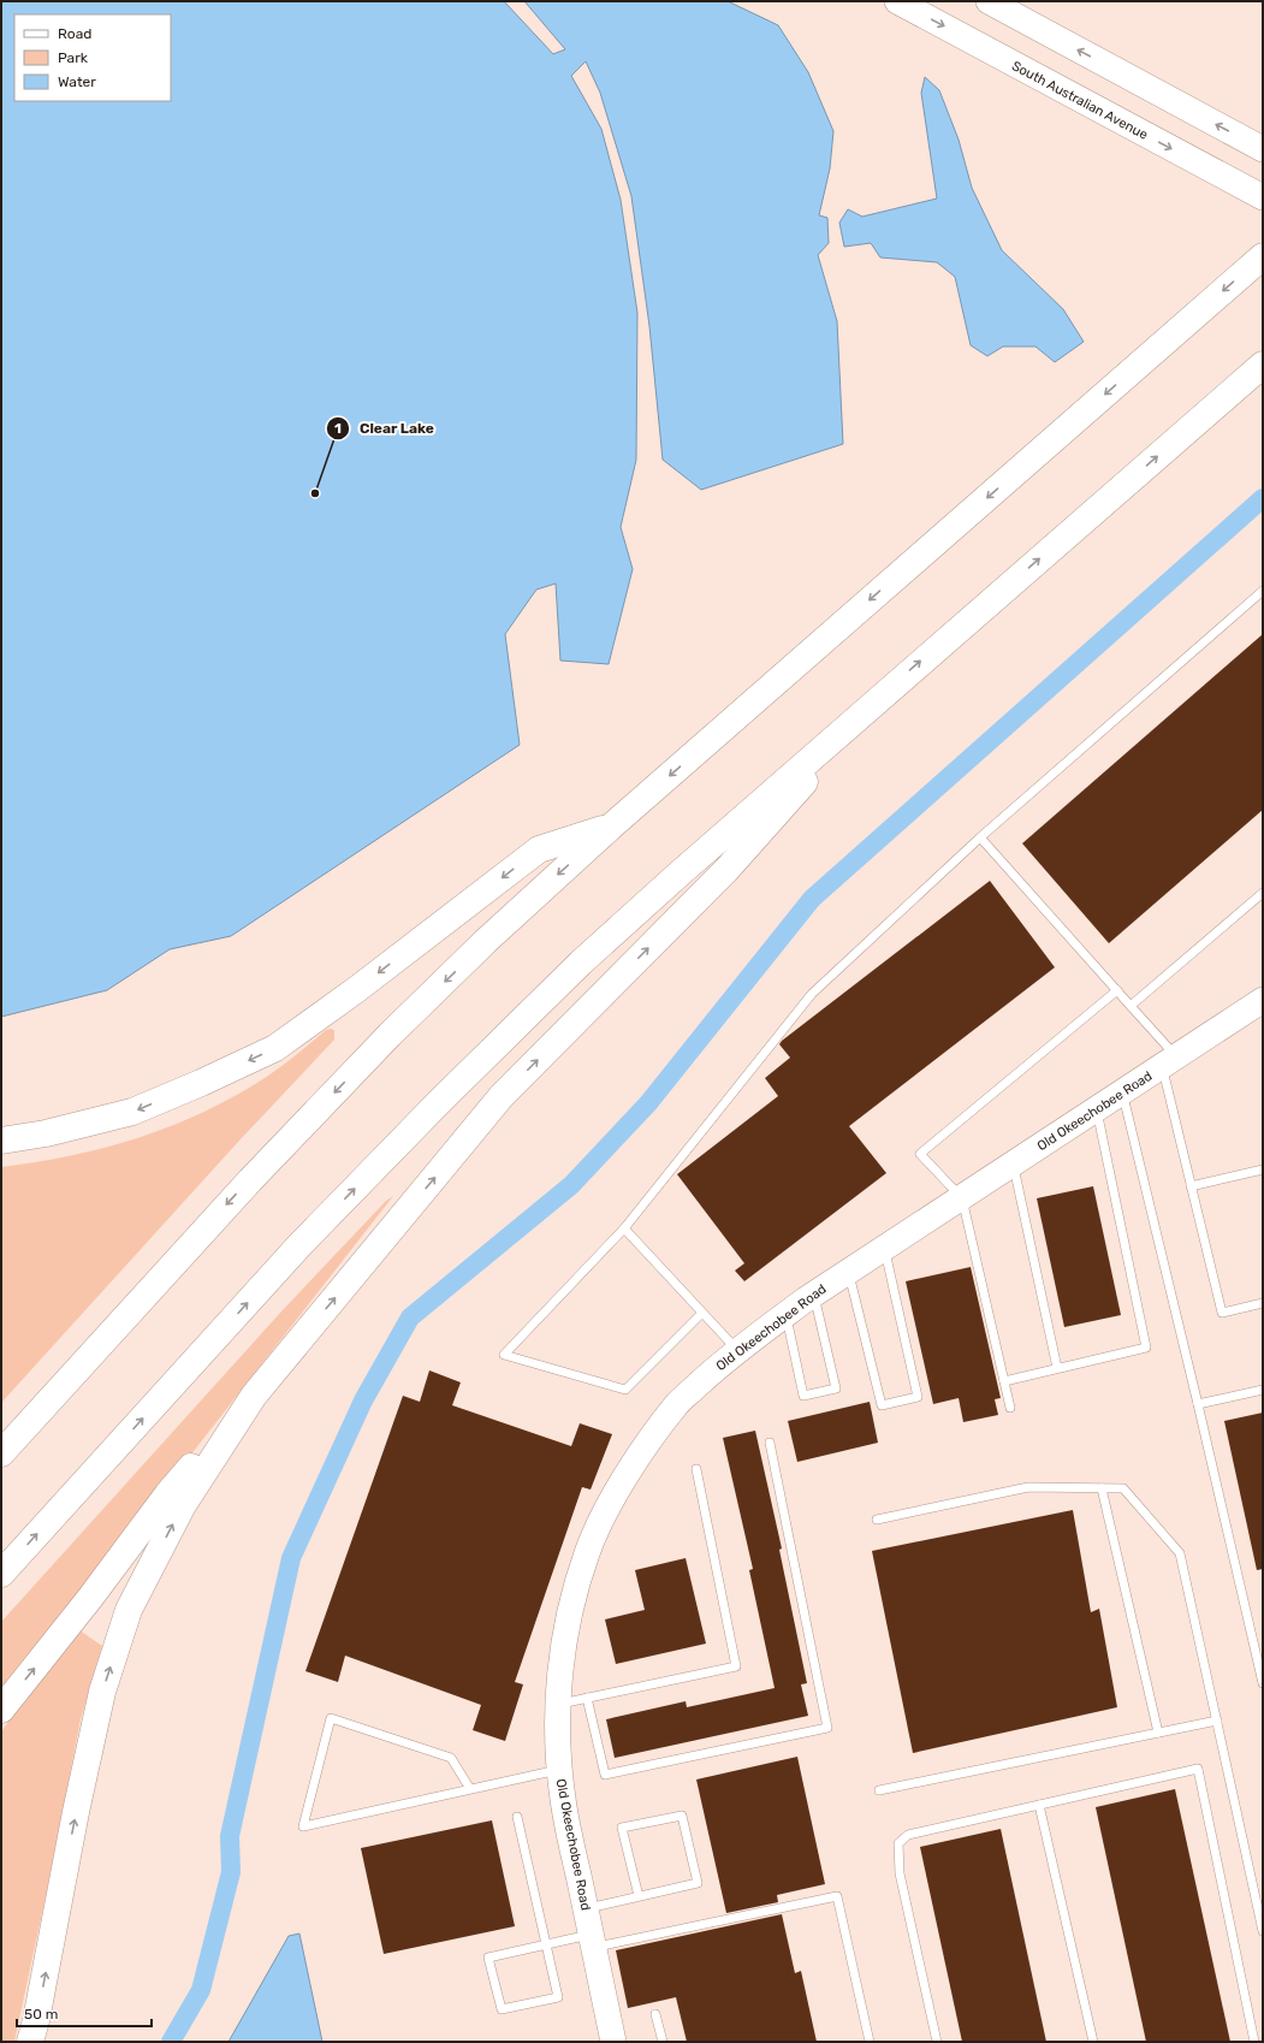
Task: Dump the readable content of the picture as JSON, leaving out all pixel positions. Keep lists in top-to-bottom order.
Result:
{
  "streets": {
    "street": ["South Australian Avenue", "Old Okeechobee Road"]
  },
  "places": ["Clear Lake"],
  "legend": ["Road", "Park", "Water"],
  "scale_bar": "50 m"
}
